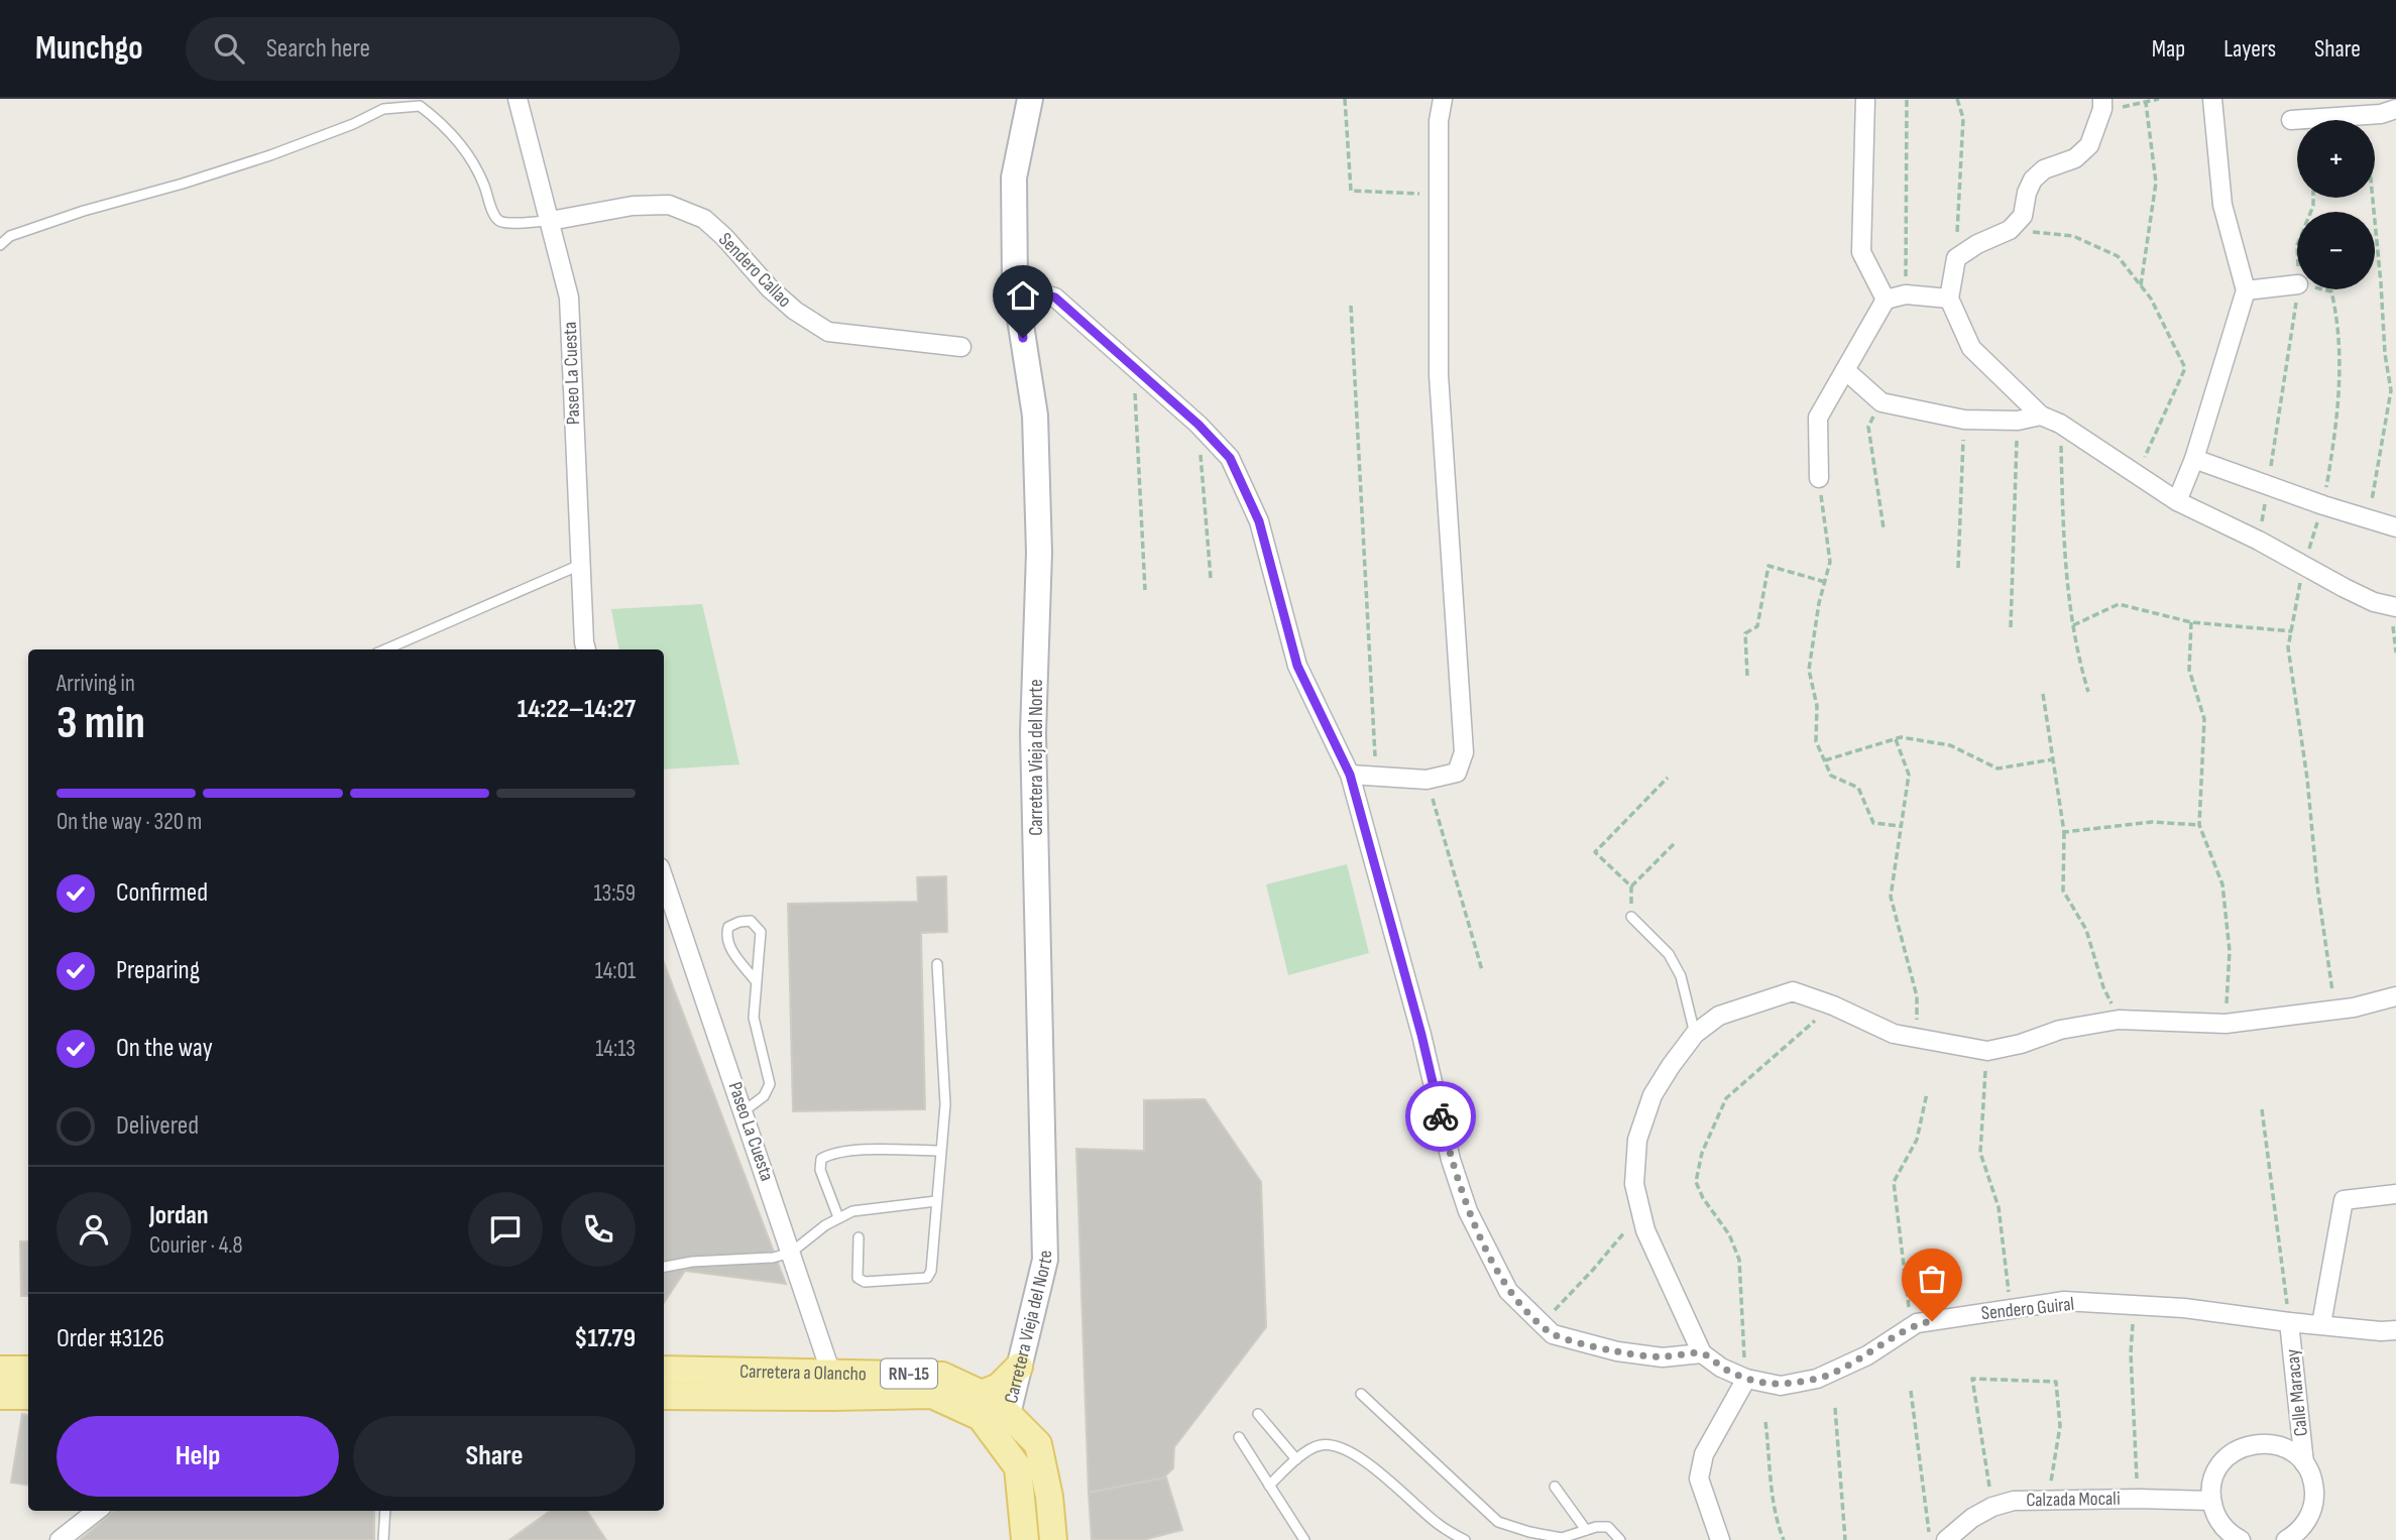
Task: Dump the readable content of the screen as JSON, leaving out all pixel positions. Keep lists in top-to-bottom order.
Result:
{
  "streets": {
    "main road": ["Carretera a Olancho", "RN-15"],
    "street": [
      "Sendero Callao",
      "Paseo La Cuesta",
      "Carretera Vieja del Norte",
      "Sendero Guiral",
      "Calle Maracay",
      "Calzada Mocali"
    ]
  },
  "crossings": [
    ["Sendero Callao", "Paseo La Cuesta"],
    ["Paseo La Cuesta", "Carretera a Olancho"],
    ["Carretera Vieja del Norte", "Carretera a Olancho"],
    ["Sendero Guiral", "Calle Maracay"],
    ["Calle Maracay", "Calzada Mocali"]
  ],
  "page": {
    "header": "Munchgo",
    "search": "Search here",
    "nav": ["Map", "Layers", "Share"],
    "map_buttons": ["+", "−"],
    "heading": ["3 min", "Arriving in", "14:22–14:27"],
    "panel": [
      "Jordan",
      "Courier · 4.8",
      "Order #3126",
      "$17.79"
    ],
    "bar": "On the way · 320 m",
    "list": [
      ["Confirmed", "13:59"],
      ["Preparing", "14:01"],
      ["On the way", "14:13"],
      "Delivered"
    ],
    "buttons": ["Help", "Share"]
  }
}
